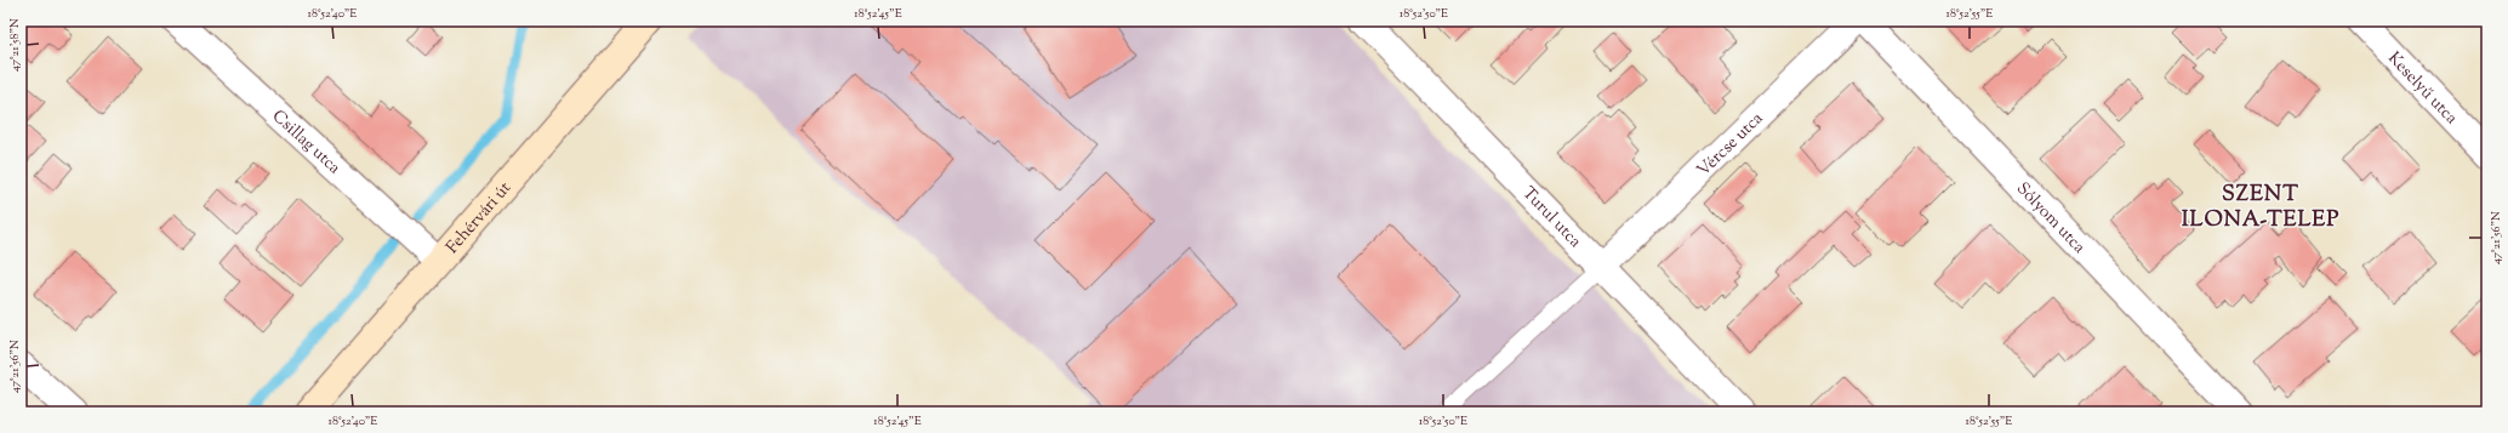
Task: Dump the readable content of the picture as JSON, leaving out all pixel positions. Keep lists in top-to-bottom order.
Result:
{
  "streets": {
    "main road": ["Fehérvári út"],
    "street": [
      "Keselyű utca",
      "Csillag utca",
      "Vércse utca",
      "Turul utca",
      "Sólyom utca"
    ]
  },
  "crossings": [
    ["Csillag utca", "Fehérvári út"],
    ["Vércse utca", "Turul utca"]
  ],
  "districts": ["SZENT ILONA-TELEP"],
  "coordinates": [
    "18°52'40\"E",
    "18°52'45\"E",
    "18°52'50\"E",
    "18°52'55\"E",
    "47°21'58\"N",
    "47°21'56\"N"
  ]
}
